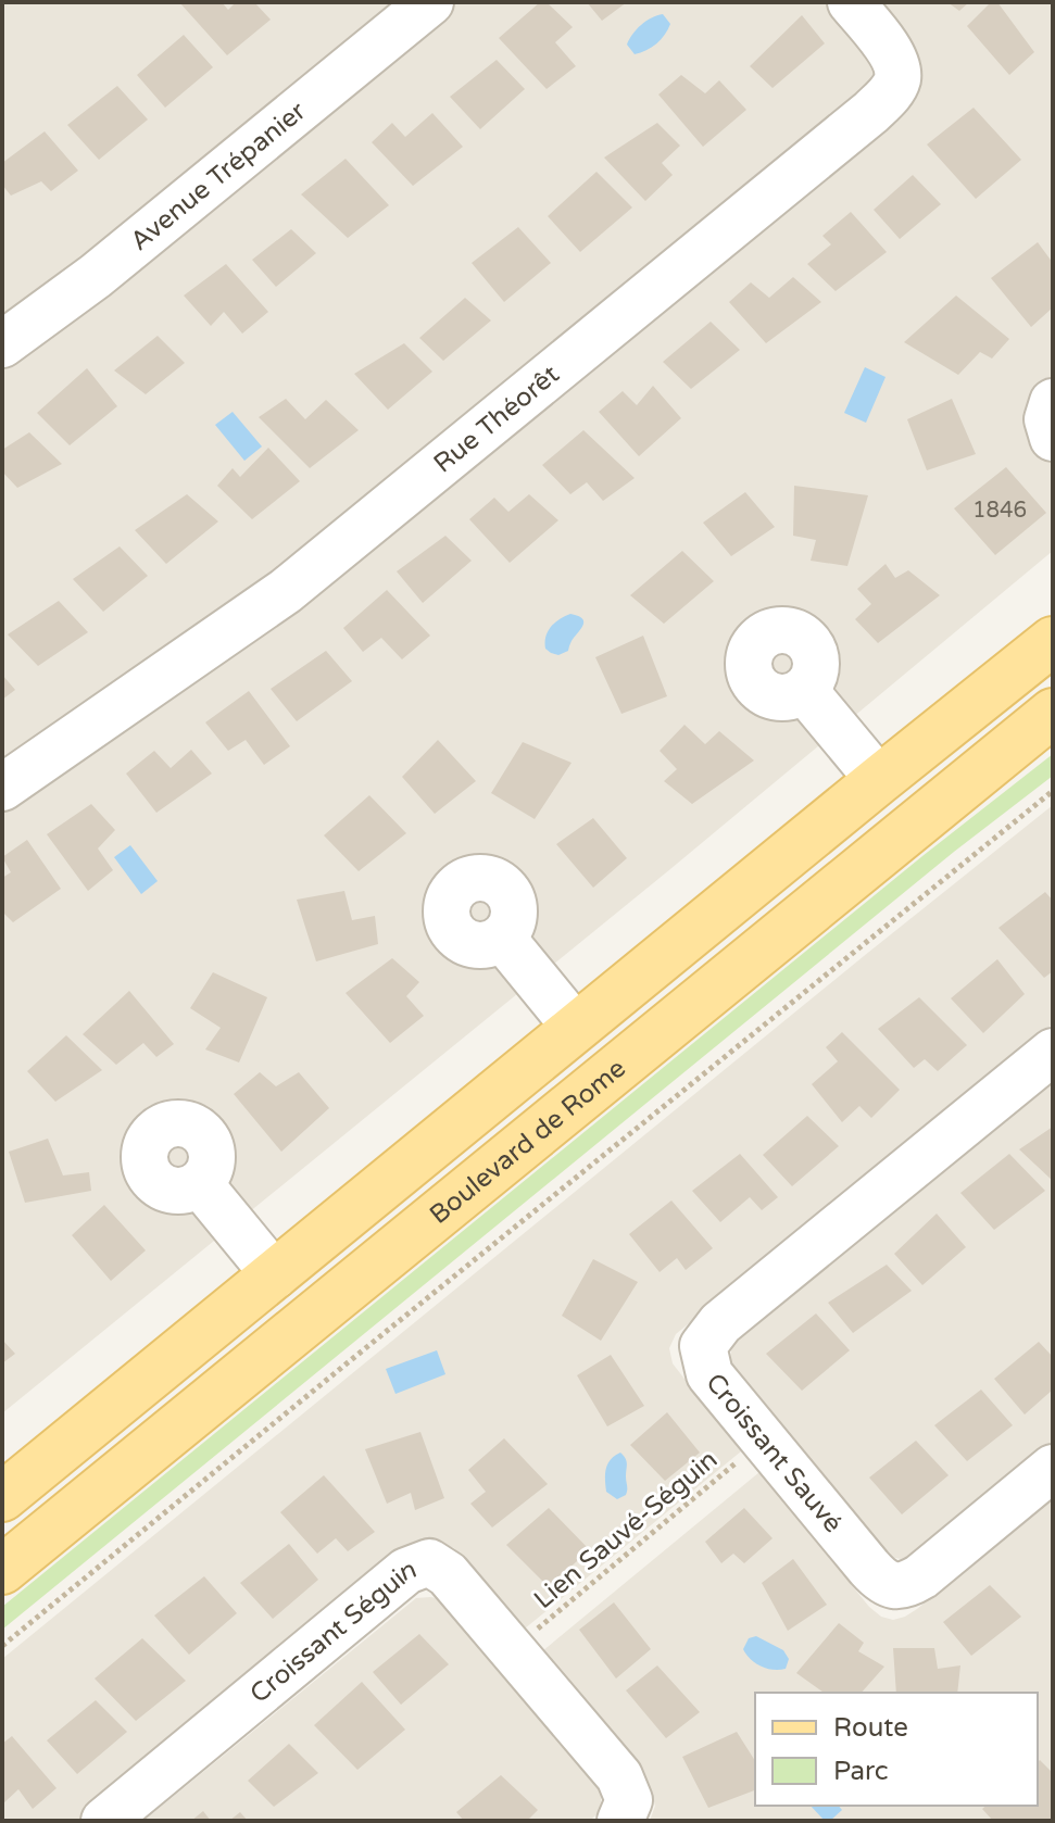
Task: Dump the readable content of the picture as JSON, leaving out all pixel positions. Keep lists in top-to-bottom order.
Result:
{
  "streets": {
    "main road": ["Boulevard de Rome"],
    "street": [
      "Avenue Trépanier",
      "Rue Théorêt",
      "Croissant Sauvé",
      "Croissant Séguin"
    ],
    "path": ["Lien Sauvé-Séguin"]
  },
  "house_numbers": ["1846"],
  "legend": ["Route", "Parc"]
}
